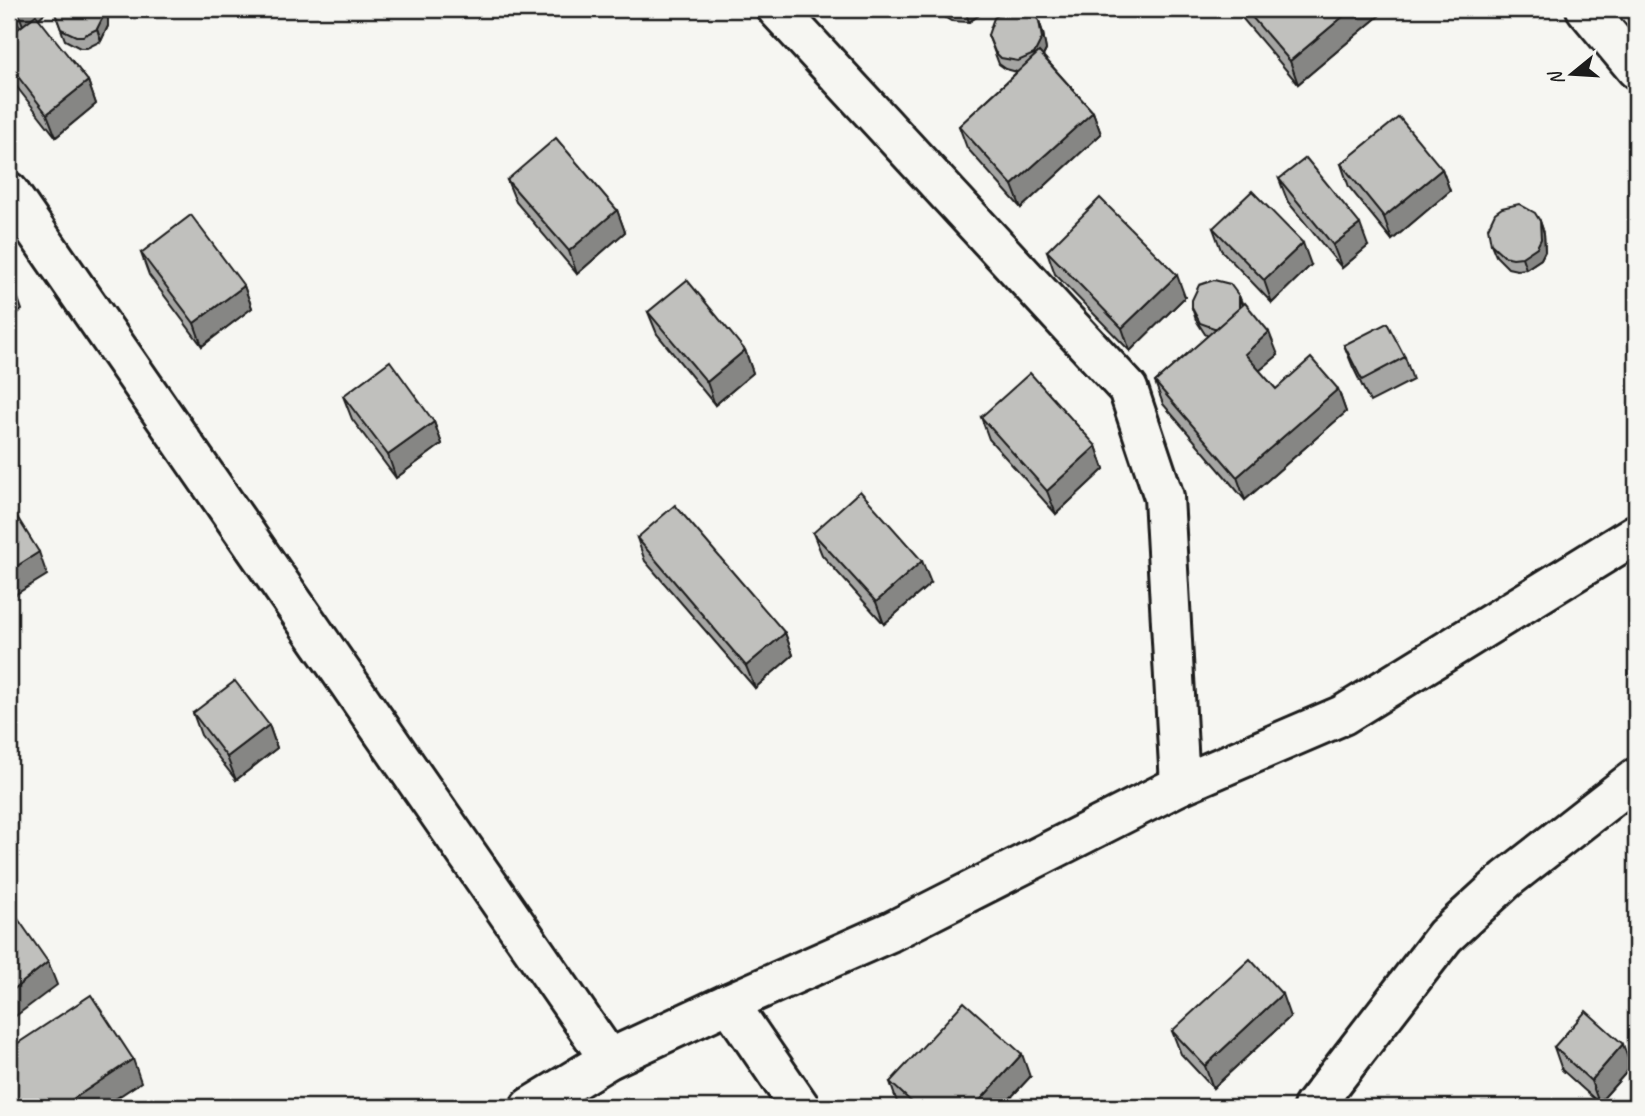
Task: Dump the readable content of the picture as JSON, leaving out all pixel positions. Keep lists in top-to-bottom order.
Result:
{
  "north": "left"
}
